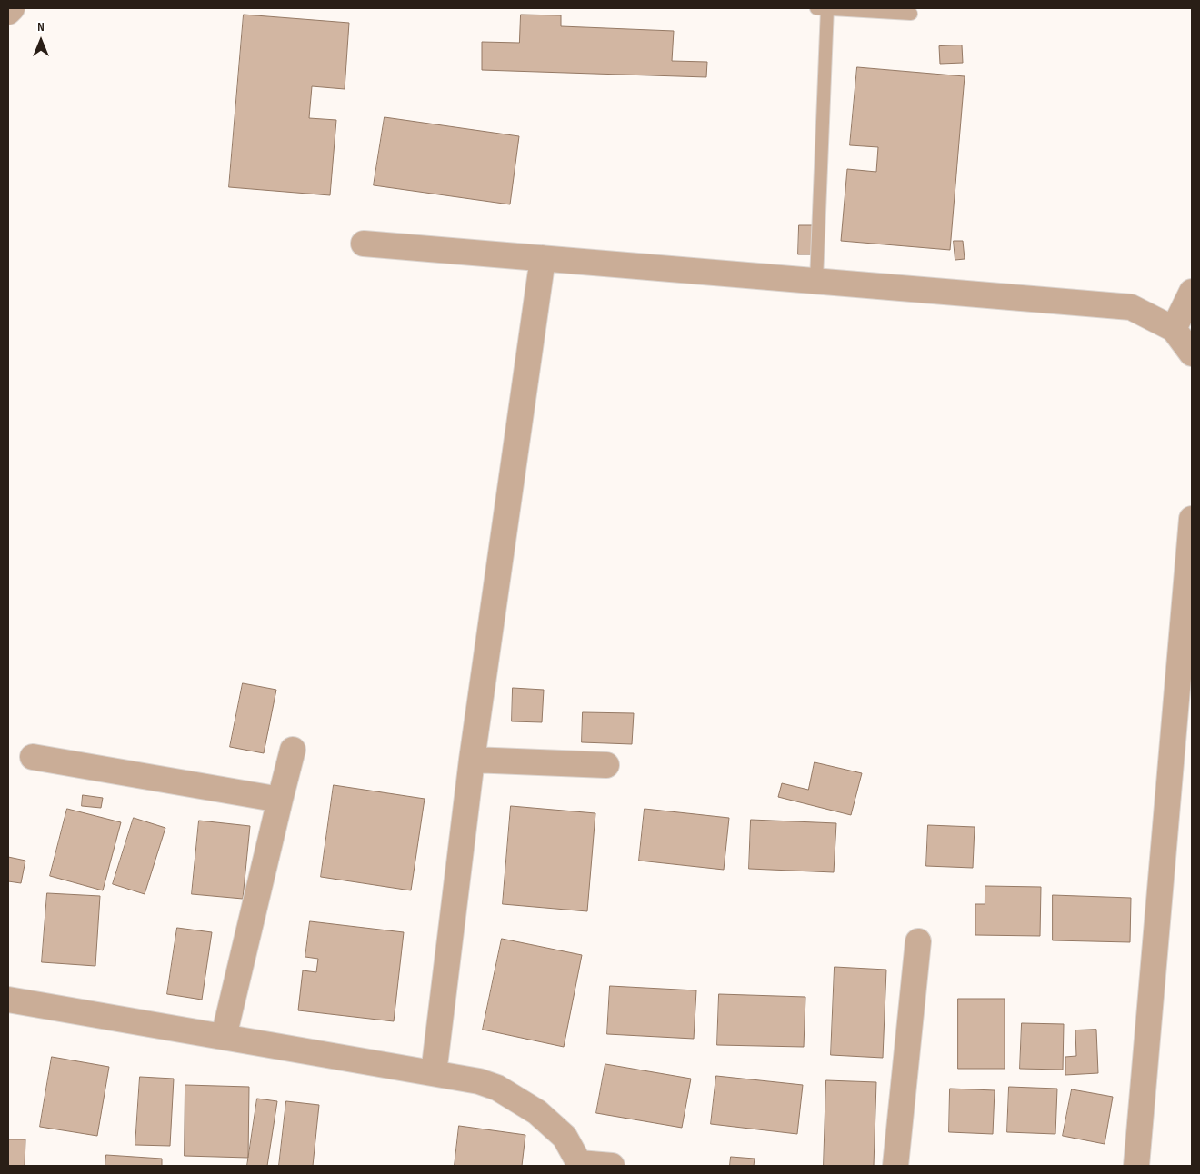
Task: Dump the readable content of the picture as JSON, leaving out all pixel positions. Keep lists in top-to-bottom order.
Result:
{
  "north": "top"
}
